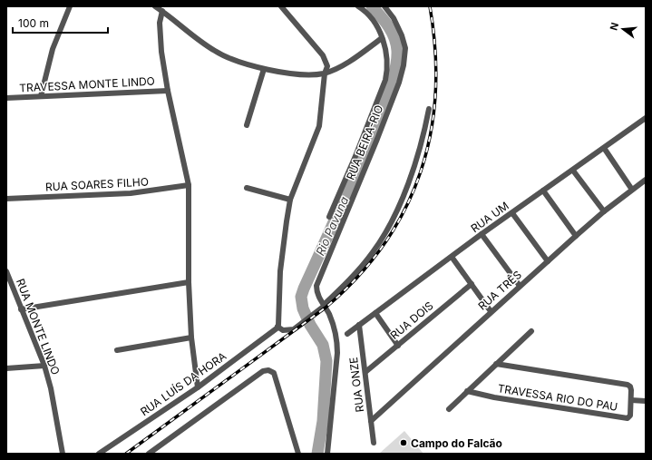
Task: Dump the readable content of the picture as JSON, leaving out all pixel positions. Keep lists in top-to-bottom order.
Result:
{
  "streets": {
    "street": [
      "TRAVESSA MONTE LINDO",
      "RUA BEIRA-RIO",
      "RUA SOARES FILHO",
      "RUA UM",
      "RUA TRÊS",
      "RUA DOIS",
      "RUA MONTE LINDO",
      "RUA LUÍS DA HORA",
      "RUA ONZE",
      "TRAVESSA RIO DO PAU"
    ]
  },
  "crossings": [
    ["RUA UM", "RUA ONZE"],
    ["RUA TRÊS", "RUA ONZE"],
    ["RUA DOIS", "RUA ONZE"]
  ],
  "water": ["Rio Pavuna"],
  "places": ["Campo do Falcão"],
  "scale_bar": "100 m",
  "north": "left"
}
